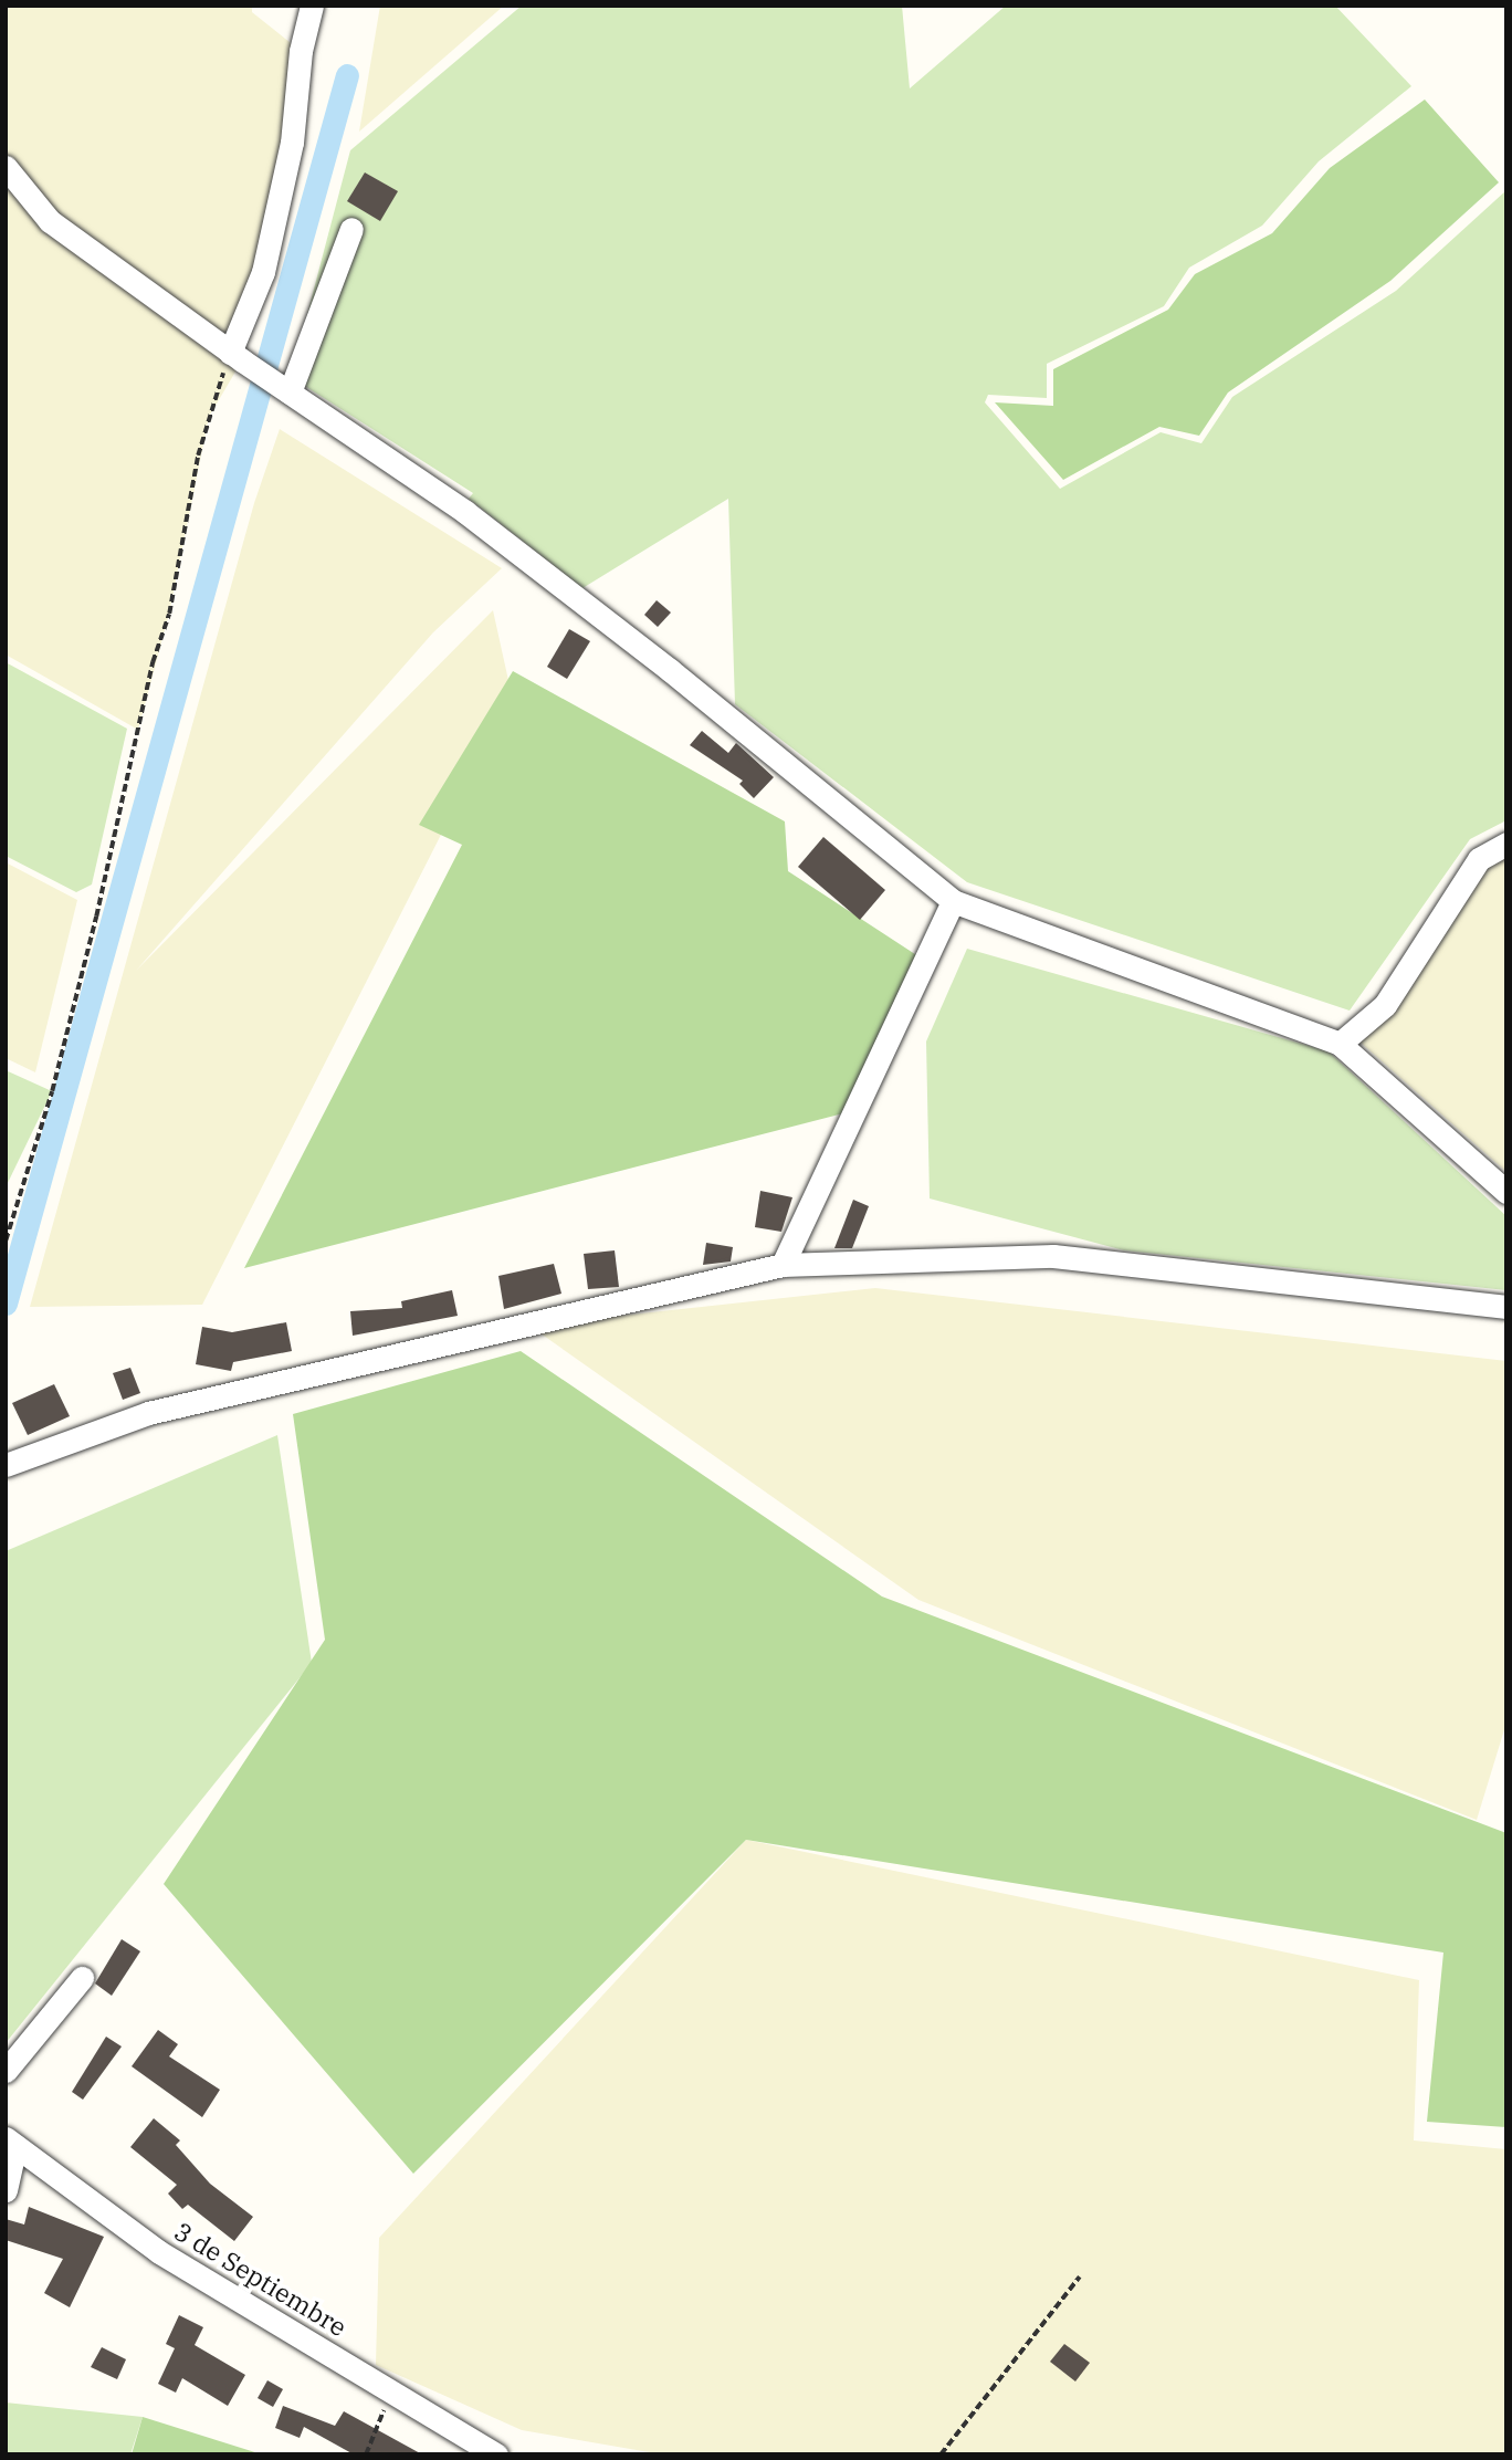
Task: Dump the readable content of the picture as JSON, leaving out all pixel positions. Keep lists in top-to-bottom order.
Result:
{
  "streets": {
    "street": ["3 de Septiembre"]
  }
}
